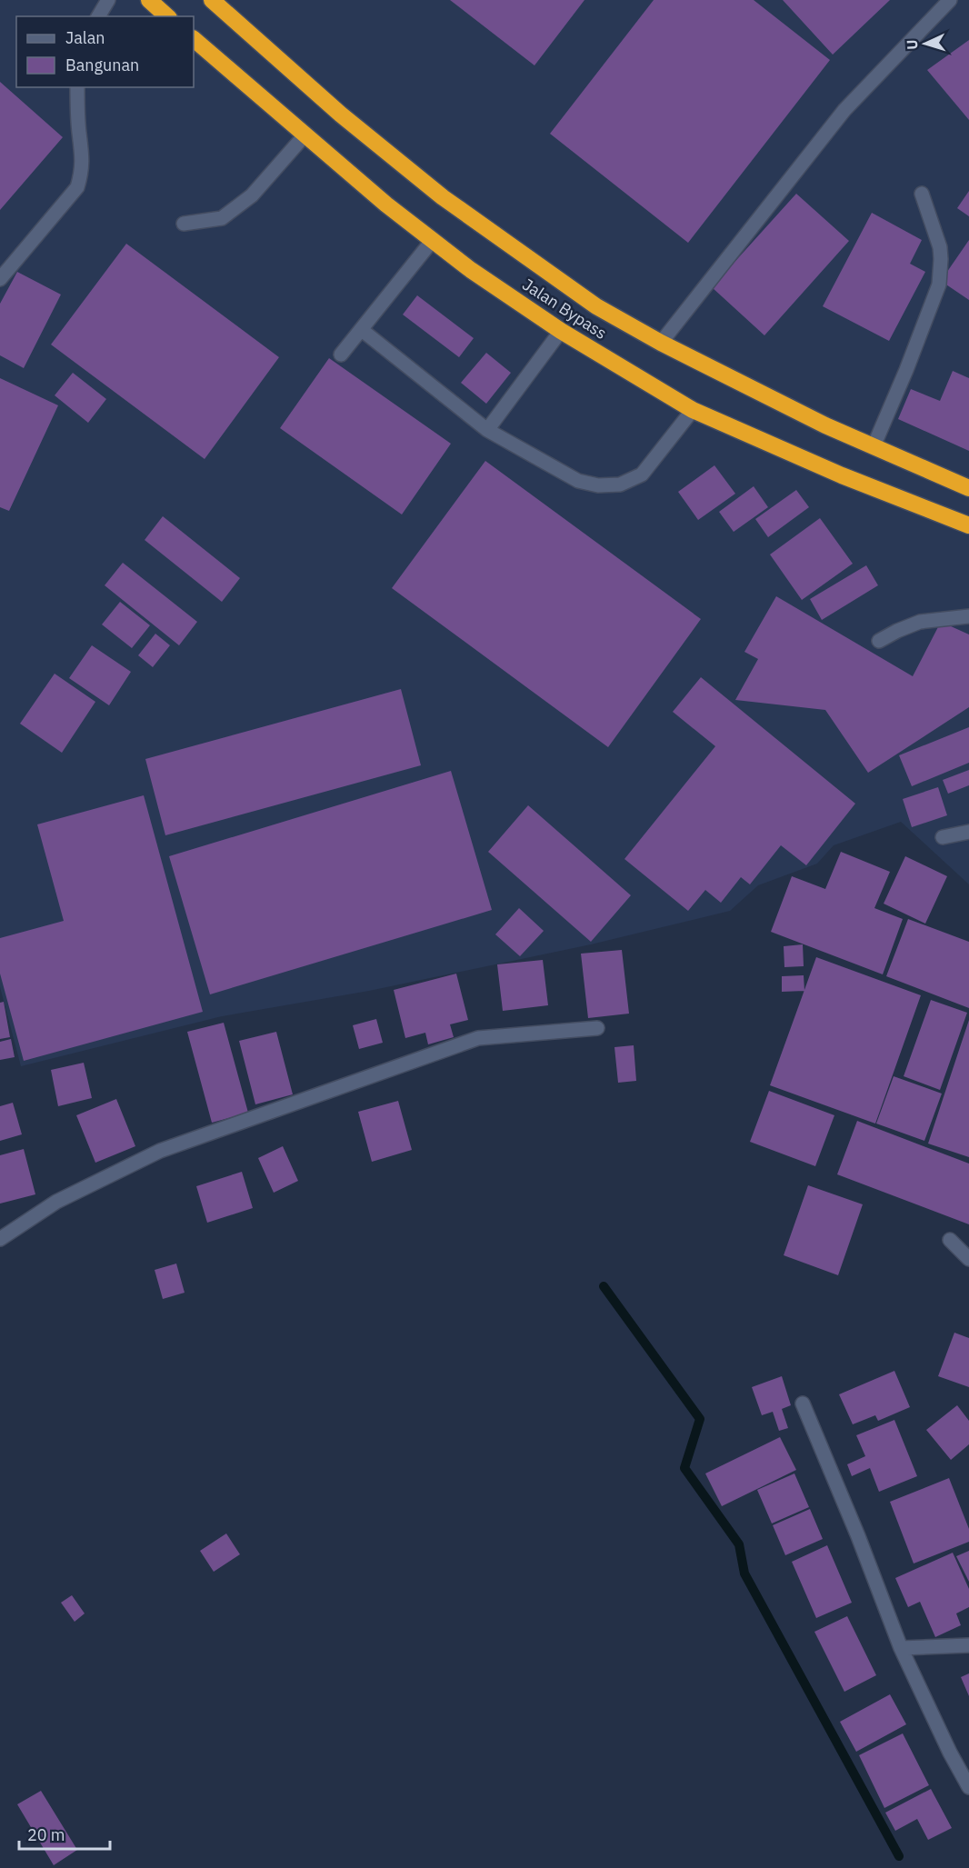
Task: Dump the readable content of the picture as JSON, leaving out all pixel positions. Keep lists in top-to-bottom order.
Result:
{
  "streets": {
    "highway": ["Jalan Bypass"]
  },
  "legend": ["Jalan", "Bangunan"],
  "scale_bar": "20 m",
  "north": "left"
}
